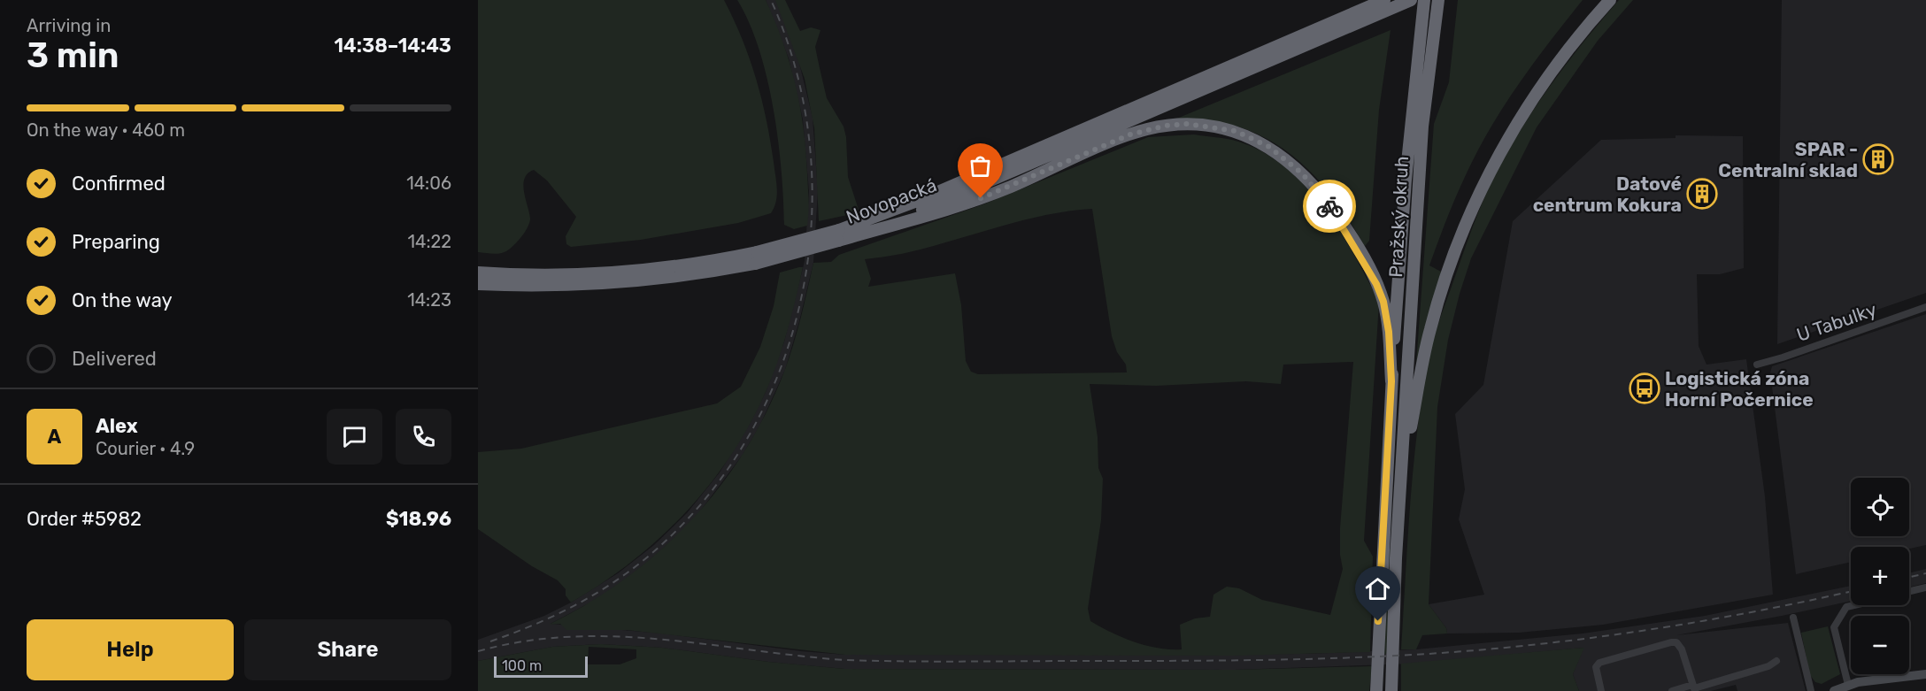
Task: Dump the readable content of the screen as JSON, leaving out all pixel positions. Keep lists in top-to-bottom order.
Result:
{
  "streets": {
    "highway": ["Novopacká", "Pražský okruh"],
    "street": ["U Tabulky"]
  },
  "places": {
    "building": ["SPAR - Centralní sklad", "Datové centrum Kokura"],
    "bus stop": ["Logistická zóna Horní Počernice"]
  },
  "scale_bar": "100 m",
  "page": {
    "heading": ["3 min", "Arriving in", "14:38–14:43"],
    "panel": [
      "Alex",
      "Courier · 4.9",
      "Order #5982",
      "$18.96"
    ],
    "bar": "On the way · 460 m",
    "list": [
      ["Confirmed", "14:06"],
      ["Preparing", "14:22"],
      ["On the way", "14:23"],
      "Delivered"
    ],
    "round": "A",
    "map_buttons": ["+", "−"],
    "buttons": ["Help", "Share"],
    "scale": "100 m"
  }
}
